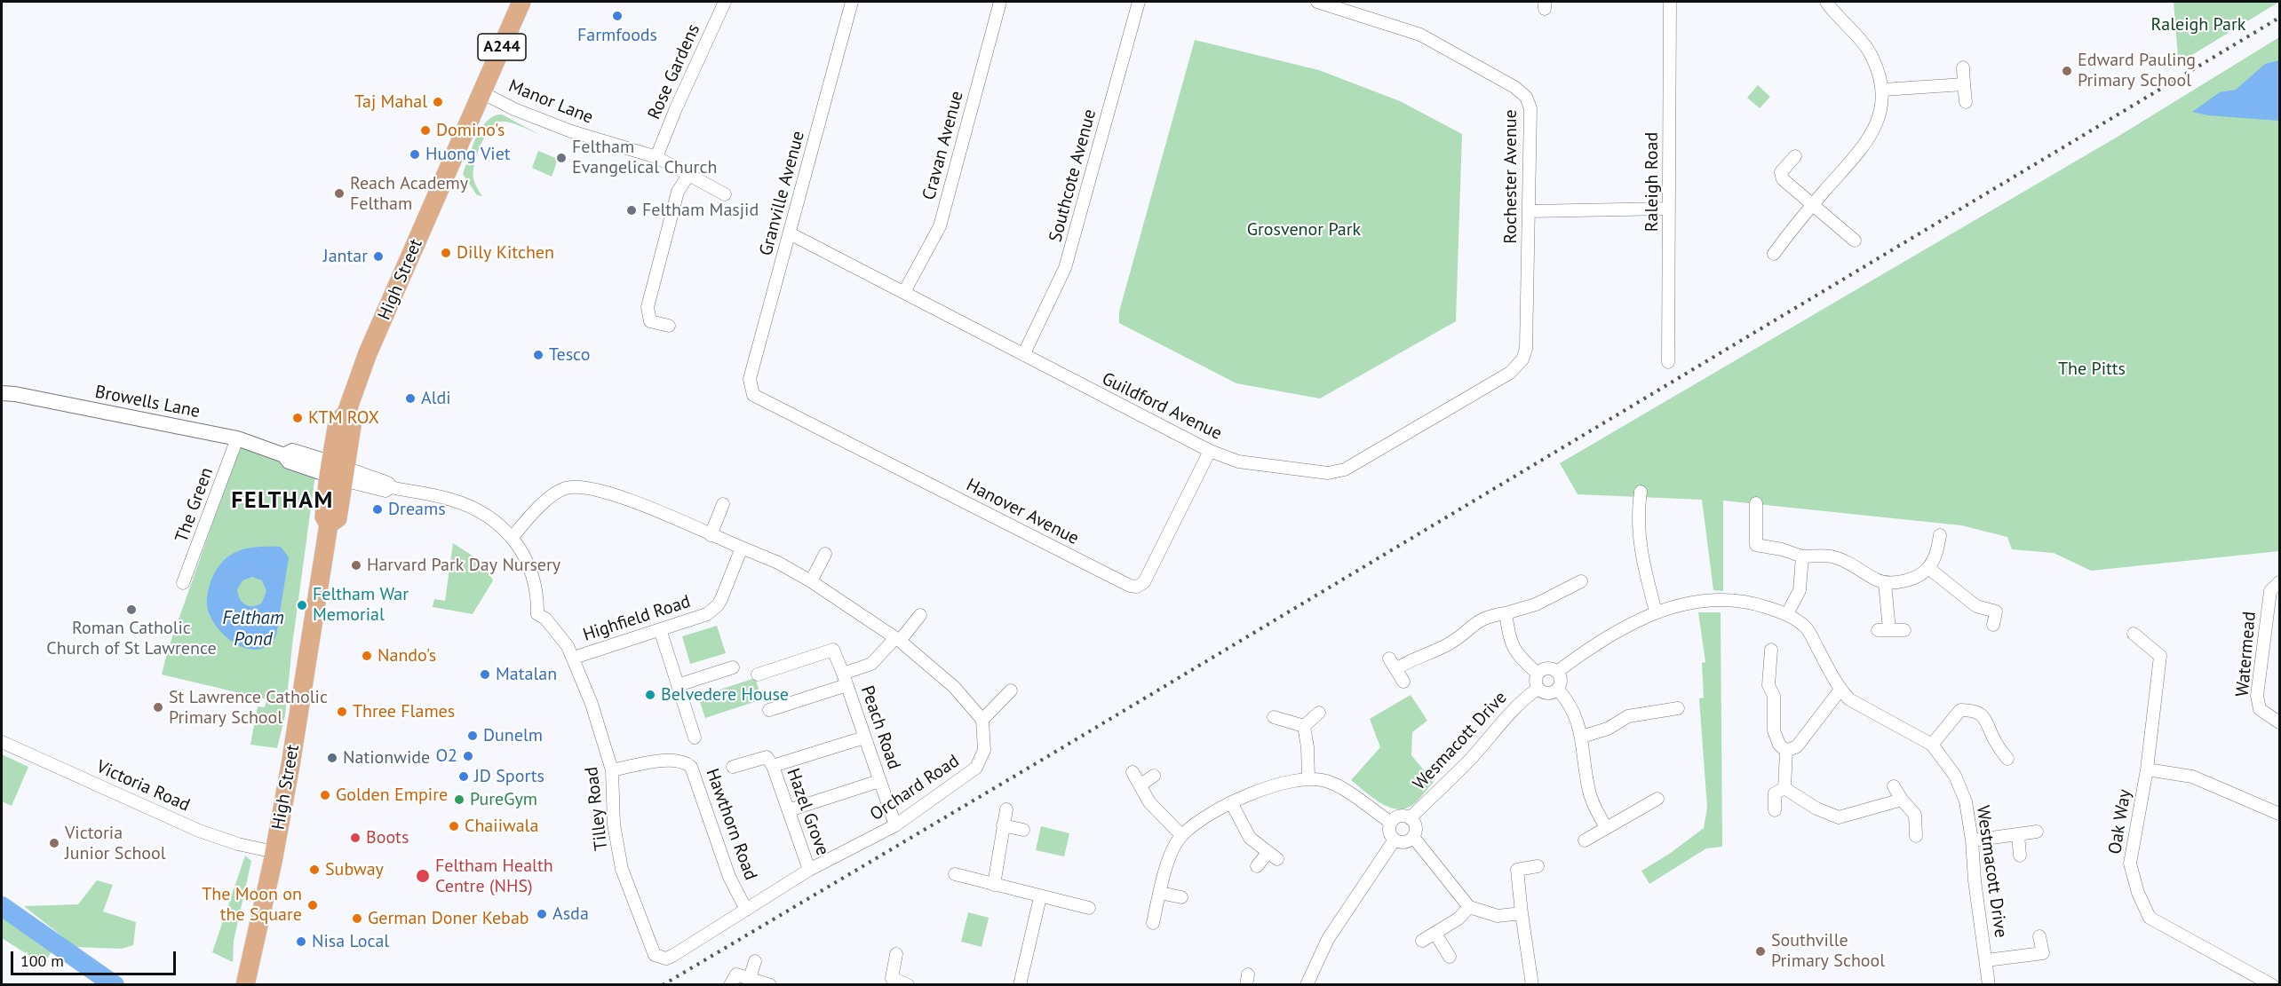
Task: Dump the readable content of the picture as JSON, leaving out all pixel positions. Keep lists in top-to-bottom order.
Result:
{
  "streets": {
    "main road": ["A244", "High Street"],
    "street": [
      "Rose Gardens",
      "Manor Lane",
      "Cravan Avenue",
      "Southcote Avenue",
      "Rochester Avenue",
      "Raleigh Road",
      "Granville Avenue",
      "Browells Lane",
      "Guildford Avenue",
      "The Green",
      "Hanover Avenue",
      "Highfield Road",
      "Watermead",
      "Peach Road",
      "Wesmacott Drive",
      "Victoria Road",
      "Orchard Road",
      "Tilley Road",
      "Hazel Grove",
      "Oak Way",
      "Hawthorn Road",
      "Westmacott Drive"
    ]
  },
  "crossings": [
    ["Rose Gardens", "Manor Lane"],
    ["Manor Lane", "High Street"],
    ["Cravan Avenue", "Guildford Avenue"],
    ["Southcote Avenue", "Guildford Avenue"],
    ["Rochester Avenue", "Guildford Avenue"],
    ["Granville Avenue", "Guildford Avenue"],
    ["Granville Avenue", "Hanover Avenue"],
    ["High Street", "Browells Lane"],
    ["High Street", "Highfield Road"],
    ["High Street", "Victoria Road"],
    ["Browells Lane", "The Green"],
    ["Browells Lane", "Highfield Road"],
    ["Guildford Avenue", "Hanover Avenue"],
    ["Highfield Road", "Tilley Road"],
    ["Peach Road", "Orchard Road"],
    ["Wesmacott Drive", "Westmacott Drive"],
    ["Orchard Road", "Tilley Road"],
    ["Orchard Road", "Hazel Grove"],
    ["Orchard Road", "Hawthorn Road"],
    ["Tilley Road", "Hawthorn Road"]
  ],
  "districts": ["FELTHAM"],
  "water": ["Feltham Pond"],
  "parks": ["Raleigh Park", "Grosvenor Park", "The Pitts"],
  "places": [
    "Farmfoods",
    "Edward Pauling Primary School",
    "Taj Mahal",
    "Domino's",
    "Huong Viet",
    "Feltham Evangelical Church",
    "Reach Academy Feltham",
    "Feltham Masjid",
    "Dilly Kitchen",
    "Jantar",
    "Tesco",
    "Aldi",
    "KTM ROX",
    "Dreams",
    "Harvard Park Day Nursery",
    "Feltham War Memorial",
    "Roman Catholic Church of St Lawrence",
    "Nando's",
    "Matalan",
    "Belvedere House",
    "St Lawrence Catholic Primary School",
    "Three Flames",
    "Dunelm",
    "O2",
    "Nationwide",
    "JD Sports",
    "Golden Empire",
    "PureGym",
    "Chaiiwala",
    "Boots",
    "Victoria Junior School",
    "Subway",
    "Feltham Health Centre (NHS)",
    "The Moon on the Square",
    "Asda",
    "German Doner Kebab",
    "Nisa Local",
    "Southville Primary School"
  ],
  "scale_bar": "100 m"
}
